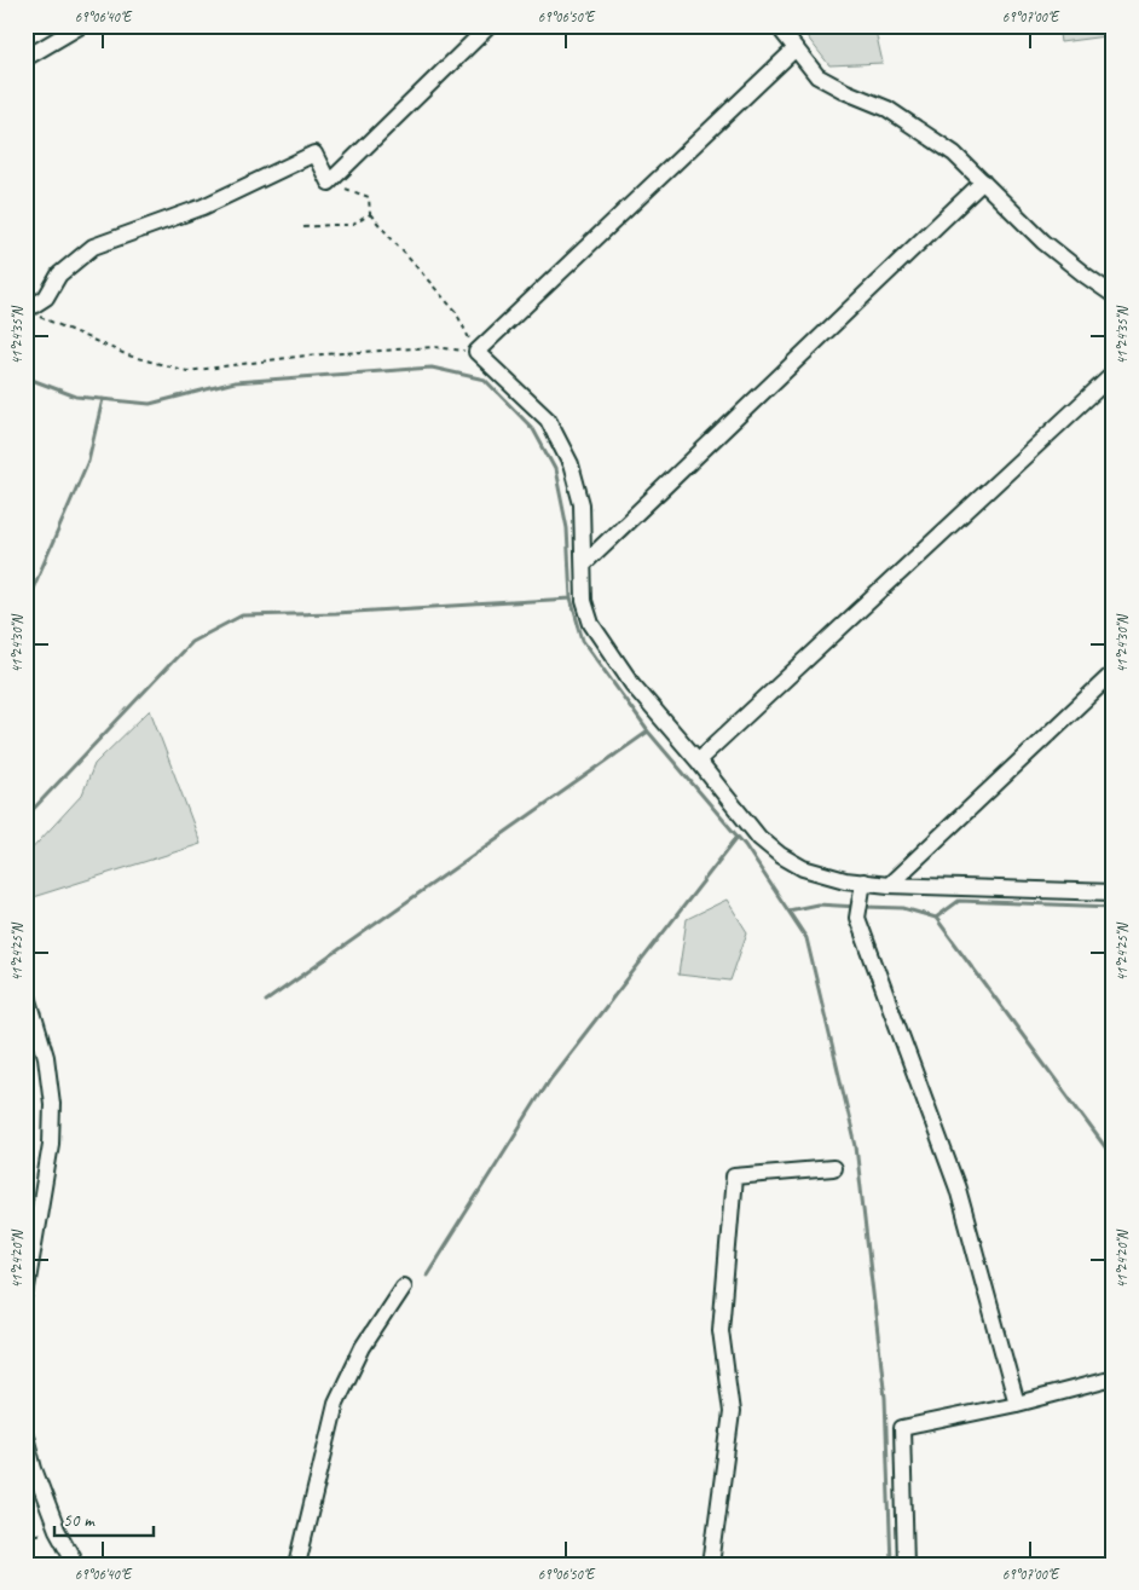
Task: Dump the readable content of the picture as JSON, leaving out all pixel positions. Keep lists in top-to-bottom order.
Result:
{
  "scale_bar": "50 m",
  "coordinates": [
    "69°06'40\"E",
    "69°06'50\"E",
    "69°07'00\"E",
    "41°24'35\"N",
    "41°24'30\"N",
    "41°24'25\"N",
    "41°24'20\"N"
  ]
}
